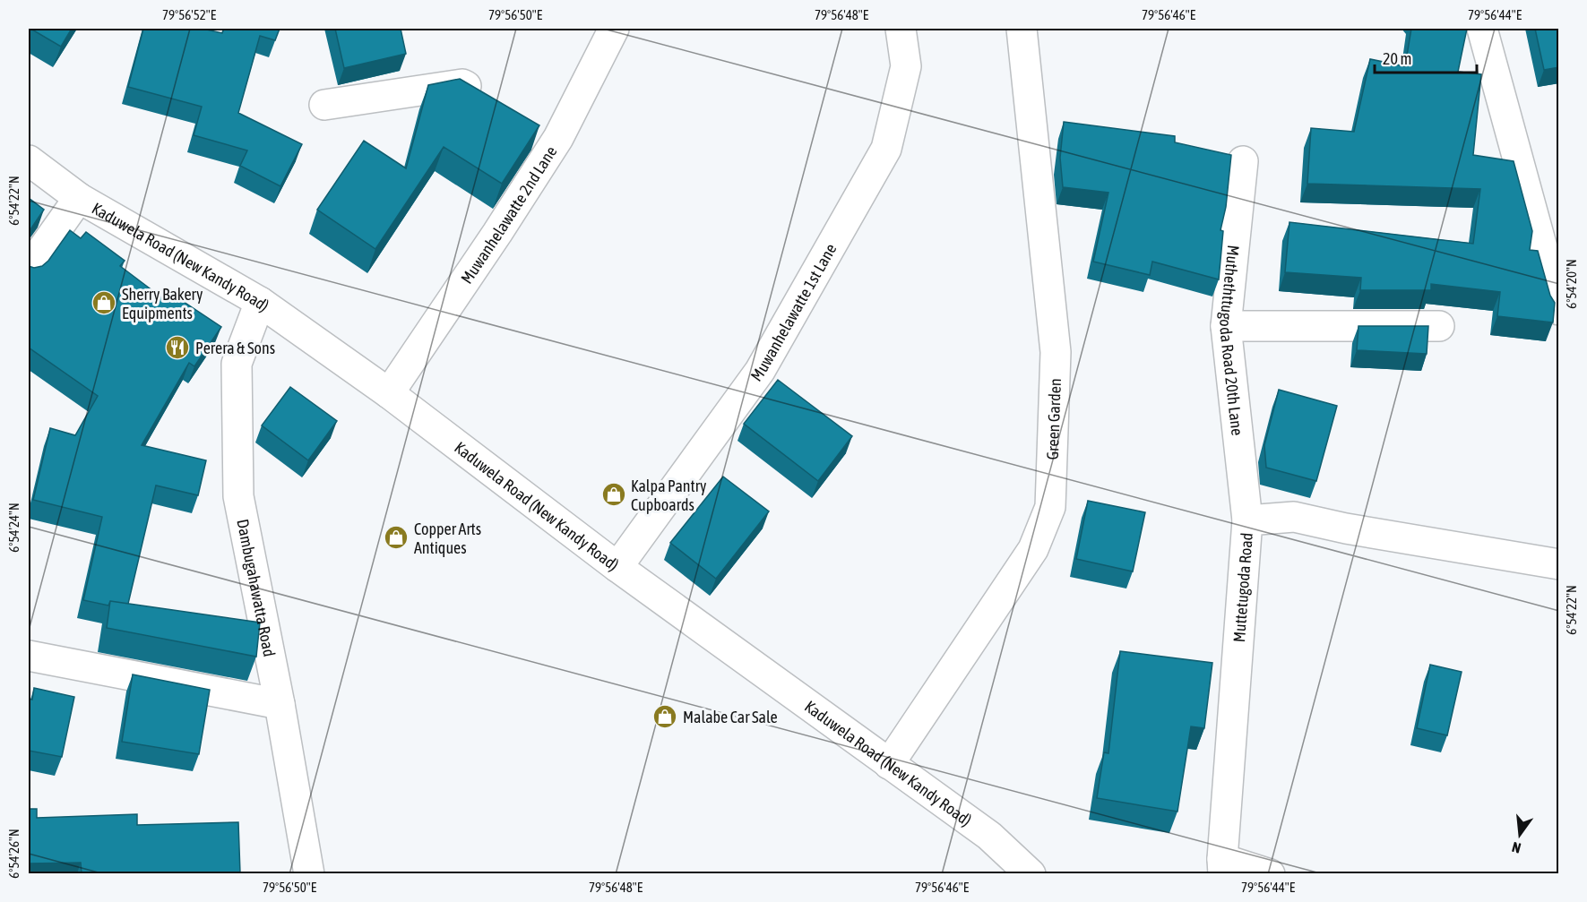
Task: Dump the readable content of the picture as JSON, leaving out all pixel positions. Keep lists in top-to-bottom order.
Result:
{
  "streets": {
    "street": [
      "Muwanhelawatte 2nd Lane",
      "Kaduwela Road (New Kandy Road)",
      "Muwanhelawatte 1st Lane",
      "Muthethttugoda Road 20th Lane",
      "Green Garden",
      "Dambugahawatta Road",
      "Muttetugoda Road"
    ]
  },
  "crossings": [
    ["Muwanhelawatte 2nd Lane", "Kaduwela Road (New Kandy Road)"],
    ["Kaduwela Road (New Kandy Road)", "Muwanhelawatte 1st Lane"],
    ["Kaduwela Road (New Kandy Road)", "Green Garden"],
    ["Kaduwela Road (New Kandy Road)", "Dambugahawatta Road"],
    ["Muthethttugoda Road 20th Lane", "Muttetugoda Road"]
  ],
  "places": {
    "shop": [
      "Sherry Bakery Equipments",
      "Kalpa Pantry Cupboards",
      "Copper Arts Antiques",
      "Malabe Car Sale"
    ],
    "restaurant": ["Perera & Sons"]
  },
  "scale_bar": "20 m",
  "north": "bottom",
  "coordinates": [
    "79°56'52\"E",
    "79°56'50\"E",
    "79°56'48\"E",
    "79°56'46\"E",
    "79°56'44\"E",
    "6°54'22\"N",
    "6°54'20\"N",
    "6°54'24\"N",
    "6°54'26\"N"
  ]
}
